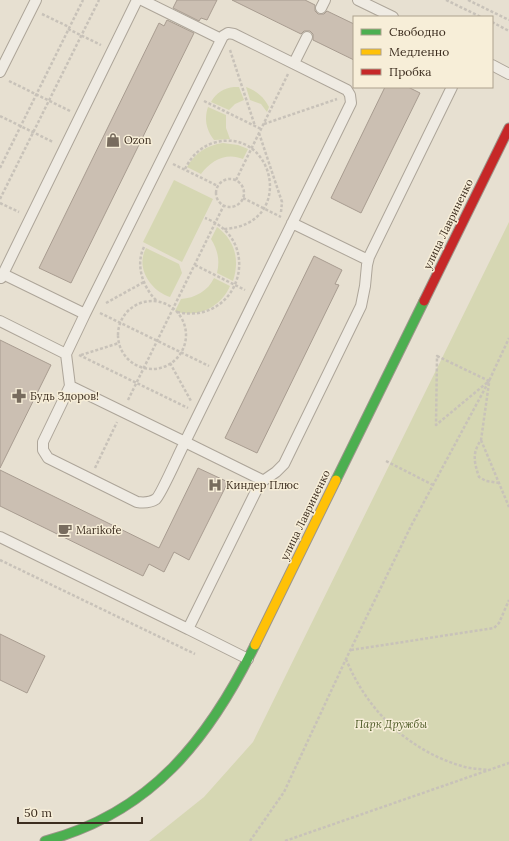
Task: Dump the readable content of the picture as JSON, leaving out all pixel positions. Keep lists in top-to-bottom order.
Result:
{
  "streets": {
    "street": ["улица Лавриненко"]
  },
  "parks": ["Парк Дружбы"],
  "places": {
    "shop": ["Ozon"],
    "pharmacy": ["Будь Здоров!"],
    "hospital": ["Киндер Плюс"],
    "cafe": ["Marikofe"]
  },
  "legend": ["Свободно", "Медленно", "Пробка"],
  "scale_bar": "50 m"
}
